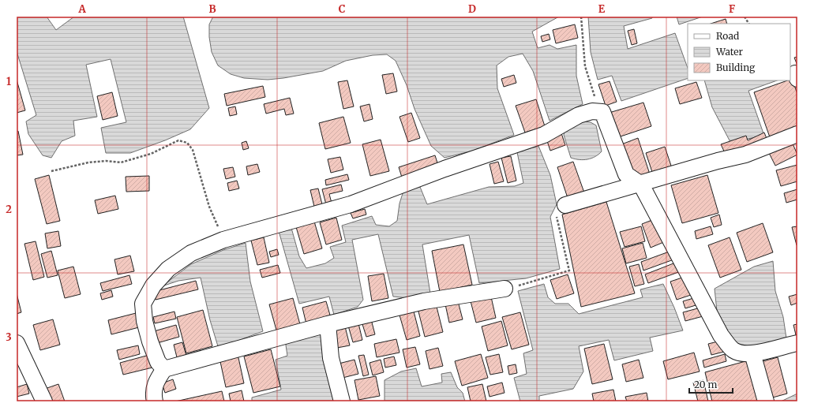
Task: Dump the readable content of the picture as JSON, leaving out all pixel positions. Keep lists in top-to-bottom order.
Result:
{
  "legend": ["Road", "Water", "Building"],
  "scale_bar": "20 m",
  "grid": {
    "columns": [
      "A",
      "B",
      "C",
      "D",
      "E",
      "F"
    ],
    "rows": ["1", "2", "3"]
  }
}
